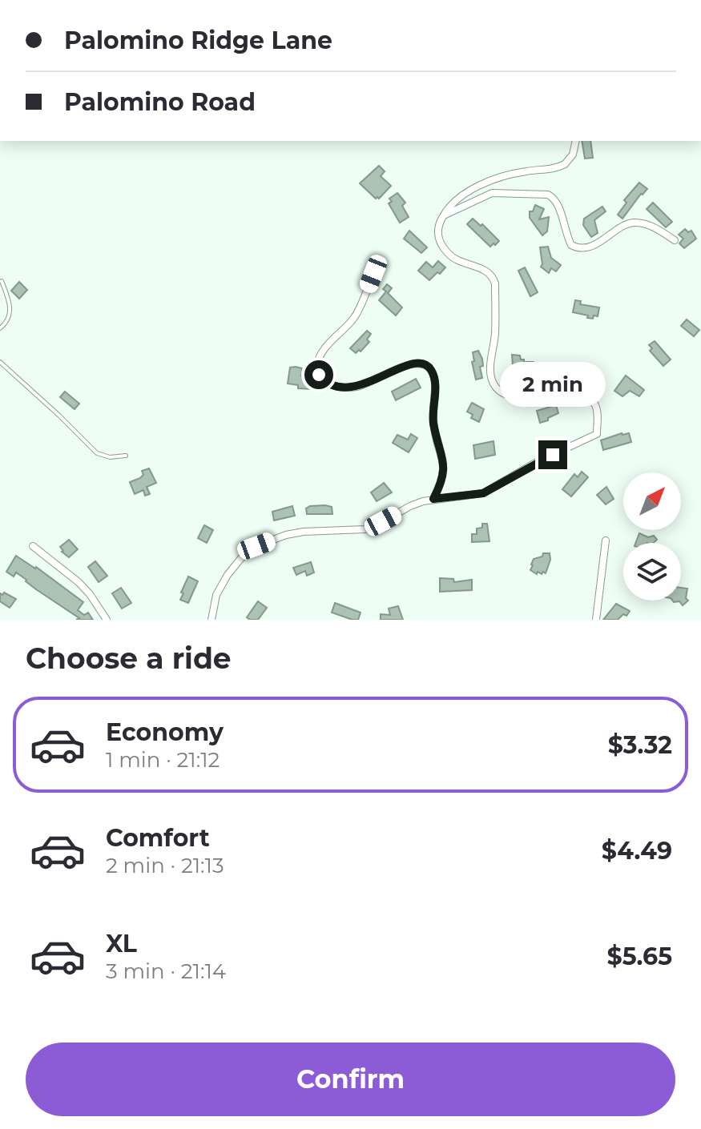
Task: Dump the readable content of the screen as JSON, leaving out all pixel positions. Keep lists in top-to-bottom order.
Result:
{
  "north": "top right",
  "page": {
    "banner": ["Palomino Ridge Lane", "Palomino Road"],
    "bubble": "2 min",
    "heading": "Choose a ride",
    "list": [
      {
        "name": "Economy",
        "note": "1 min · 21:12",
        "value": "$3.32"
      },
      {
        "name": "Comfort",
        "note": "2 min · 21:13",
        "value": "$4.49"
      },
      {
        "name": "XL",
        "note": "3 min · 21:14",
        "value": "$5.65"
      }
    ],
    "buttons": "Confirm"
  }
}
